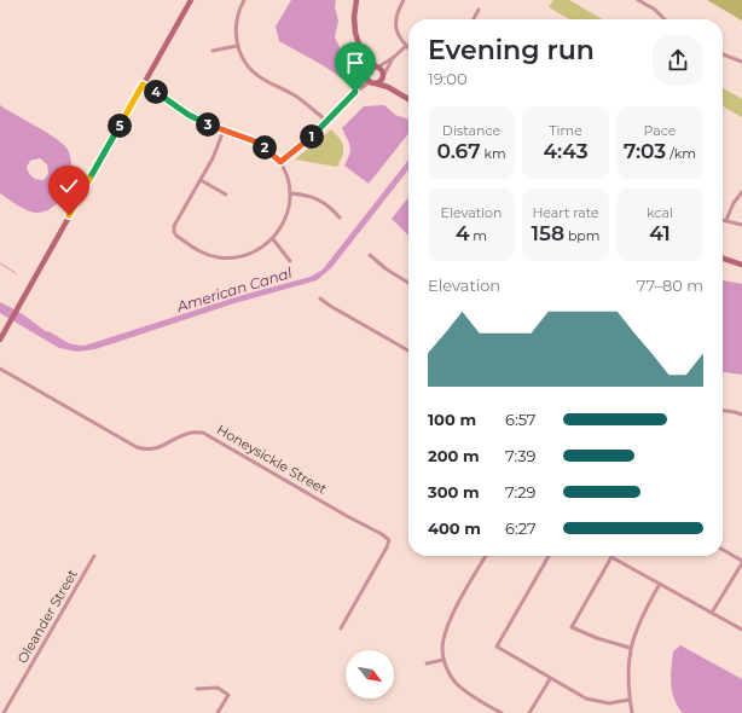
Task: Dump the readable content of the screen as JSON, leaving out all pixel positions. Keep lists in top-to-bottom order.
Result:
{
  "streets": {
    "street": ["Honeysickle Street", "Oleander Street"]
  },
  "water": ["American Canal"],
  "north": "bottom right",
  "page": {
    "heading": ["Evening run", "19:00"],
    "pins": [
      "4",
      "3",
      "5",
      "1",
      "2"
    ],
    "stats": [
      ["Distance", "0.67 km"],
      ["Time", "4:43"],
      ["Pace", "7:03 /km"],
      ["Elevation", "4 m"],
      ["Heart rate", "158 bpm"],
      ["kcal", "41"]
    ],
    "chart": ["Elevation", "77–80 m"],
    "list": [
      {
        "name": "100 m",
        "note": "6:57"
      },
      {
        "name": "200 m",
        "note": "7:39"
      },
      {
        "name": "300 m",
        "note": "7:29"
      },
      {
        "name": "400 m",
        "note": "6:27"
      }
    ]
  }
}
